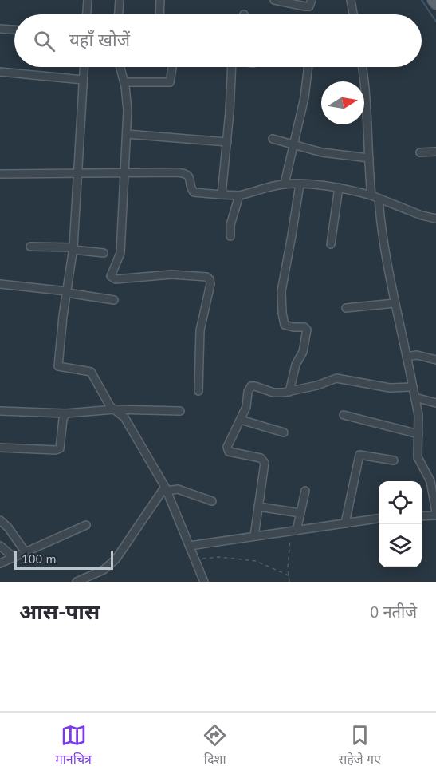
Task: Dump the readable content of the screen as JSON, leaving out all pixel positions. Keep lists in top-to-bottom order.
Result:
{
  "scale_bar": "100 m",
  "north": "right",
  "page": {
    "search": "यहाँ खोजें",
    "scale": "100 m",
    "heading": ["आस-पास", "0 नतीजे"],
    "nav": ["मानचित्र", "दिशा", "सहेजे गए"]
  }
}
